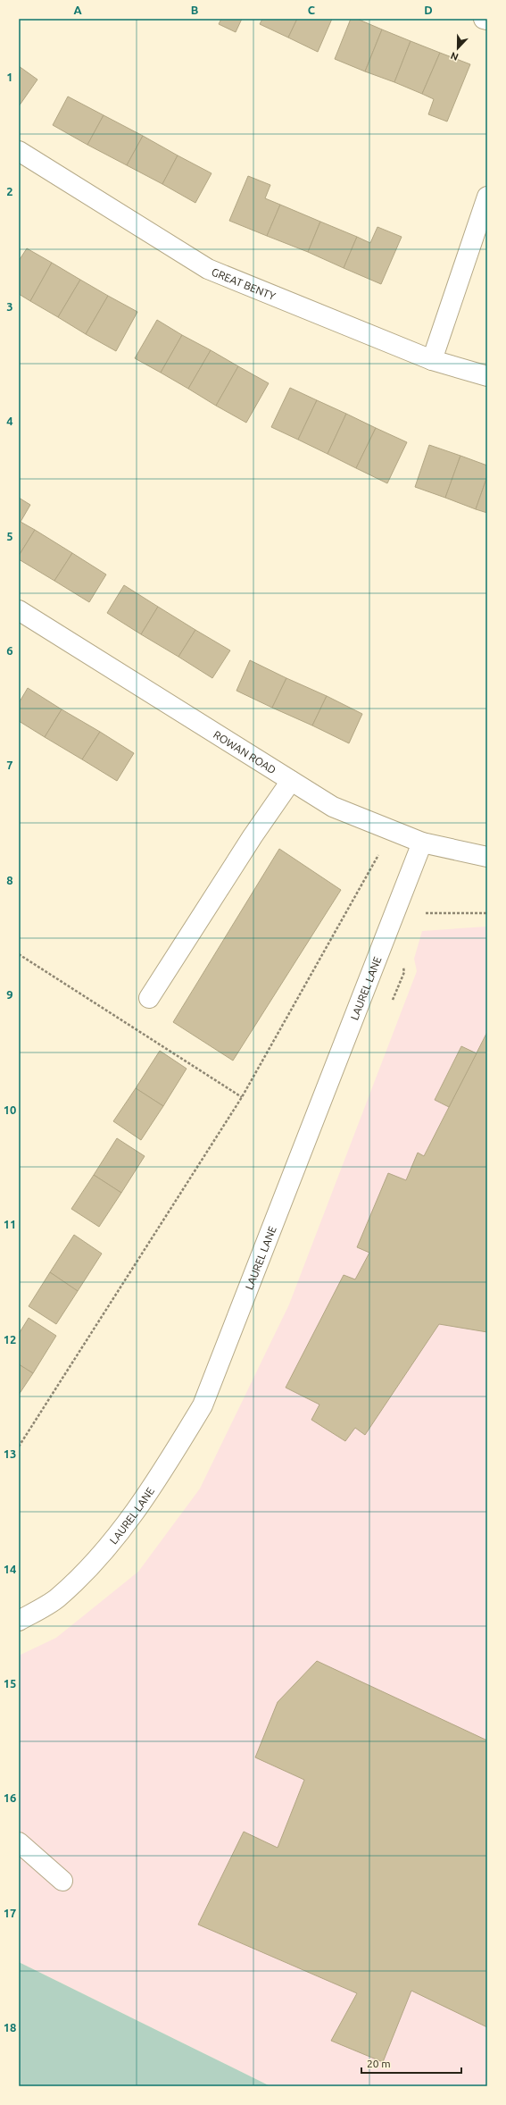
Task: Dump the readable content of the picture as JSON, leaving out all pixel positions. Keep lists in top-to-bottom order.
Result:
{
  "streets": {
    "street": ["GREAT BENTY", "ROWAN ROAD", "LAUREL LANE"]
  },
  "crossings": [
    ["ROWAN ROAD", "LAUREL LANE"]
  ],
  "scale_bar": "20 m",
  "north": "bottom",
  "grid": {
    "columns": [
      "A",
      "B",
      "C",
      "D"
    ],
    "rows": [
      "1",
      "2",
      "3",
      "4",
      "5",
      "6",
      "7",
      "8",
      "9",
      "10",
      "11",
      "12",
      "13",
      "14",
      "15",
      "16",
      "17",
      "18"
    ]
  }
}
